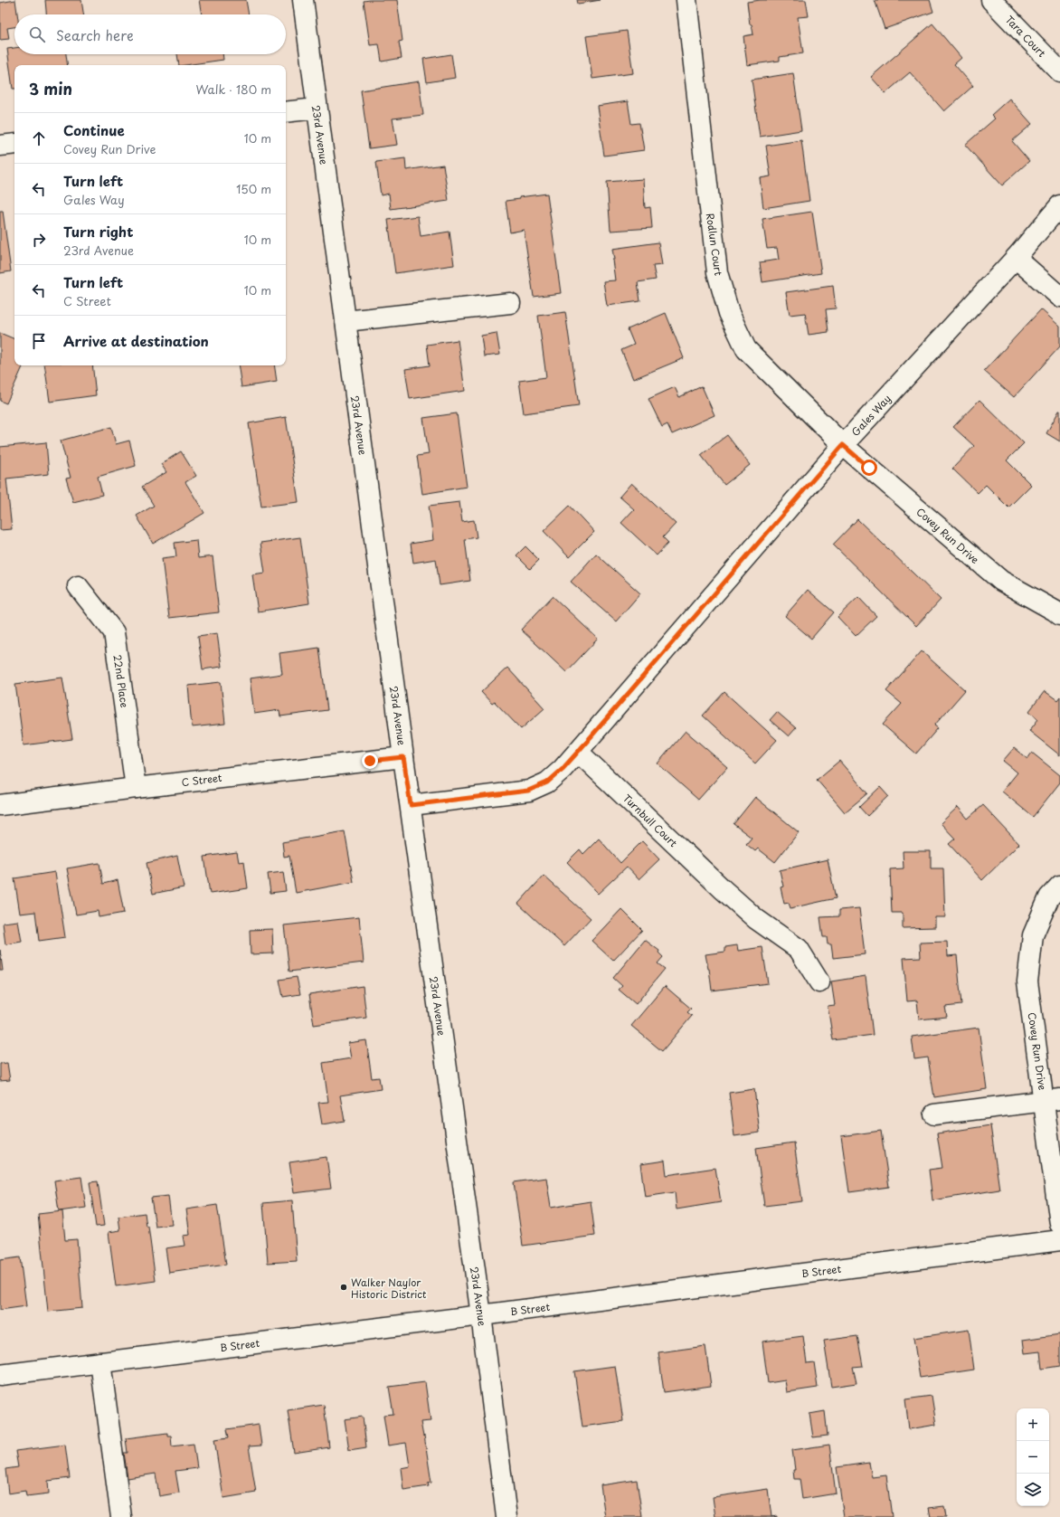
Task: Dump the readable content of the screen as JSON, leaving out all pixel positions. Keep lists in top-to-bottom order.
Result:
{
  "streets": {
    "street": [
      "Tara Court",
      "23rd Avenue",
      "Rodlun Court",
      "Gales Way",
      "Covey Run Drive",
      "22nd Place",
      "C Street",
      "Turnbull Court",
      "B Street"
    ]
  },
  "crossings": [
    ["23rd Avenue", "Gales Way"],
    ["23rd Avenue", "C Street"],
    ["23rd Avenue", "B Street"],
    ["Rodlun Court", "Gales Way"],
    ["Rodlun Court", "Covey Run Drive"],
    ["Gales Way", "Covey Run Drive"],
    ["Gales Way", "Turnbull Court"],
    ["22nd Place", "C Street"]
  ],
  "places": ["Walker Naylor Historic District"],
  "page": {
    "search": "Search here",
    "heading": ["3 min", "Walk · 180 m"],
    "list": [
      ["Continue", "Covey Run Drive", "10 m"],
      ["Turn left", "Gales Way", "150 m"],
      ["Turn right", "23rd Avenue", "10 m"],
      ["Turn left", "C Street", "10 m"],
      "Arrive at destination"
    ],
    "map_buttons": ["+", "−"]
  }
}
